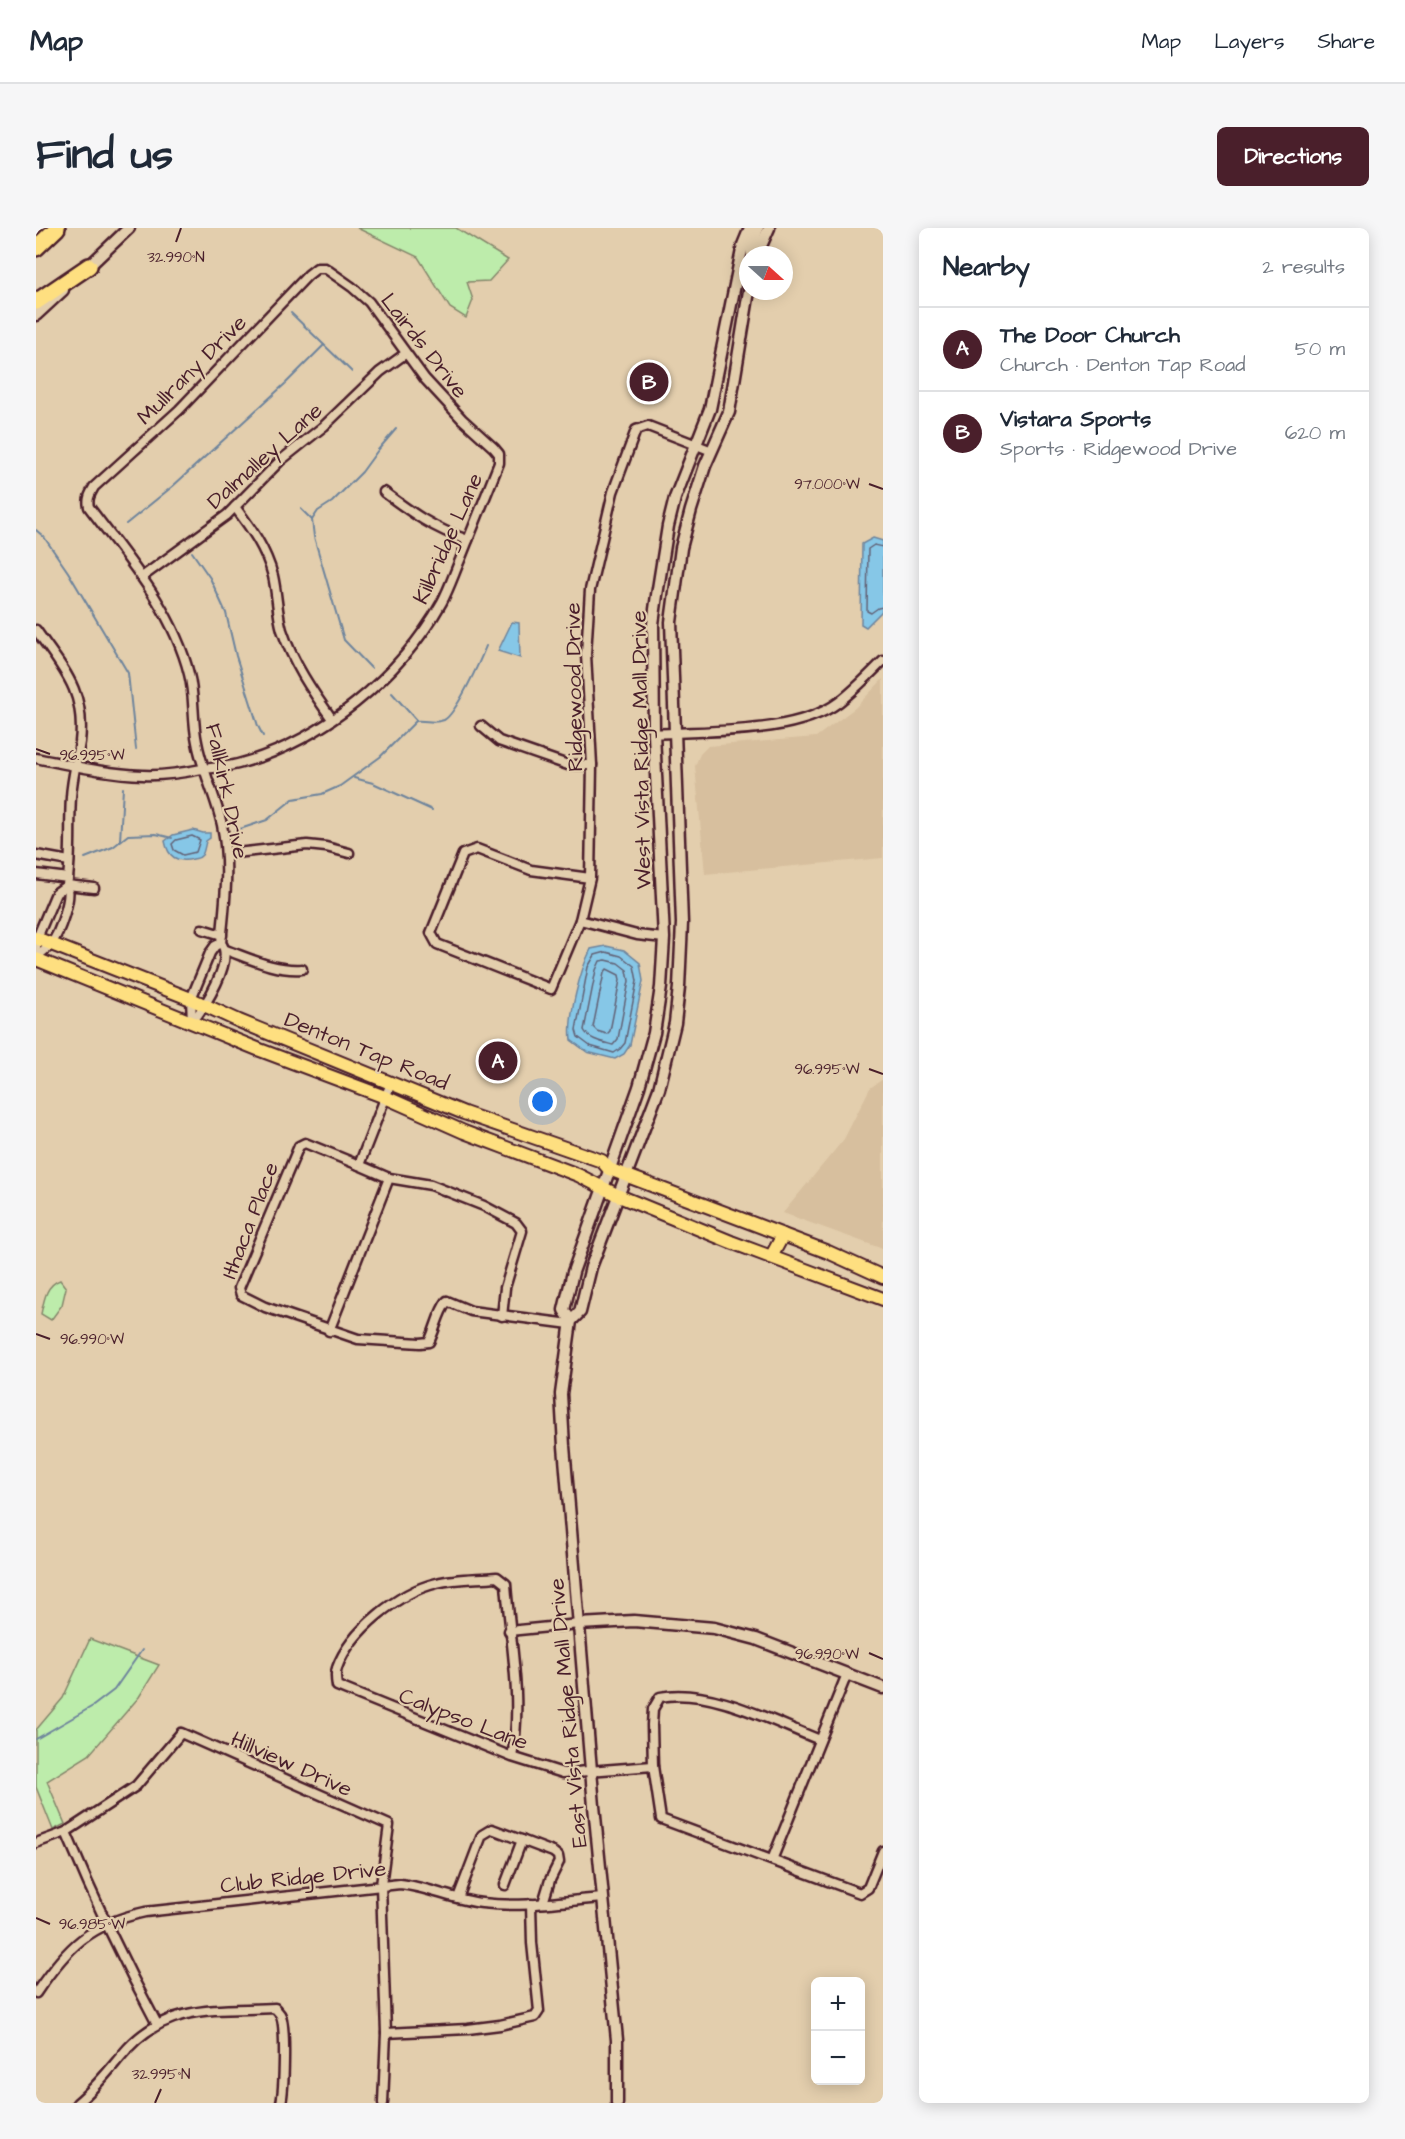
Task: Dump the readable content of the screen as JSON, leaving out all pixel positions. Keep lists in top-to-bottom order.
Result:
{
  "streets": {
    "main road": ["West Vista Ridge Mall Drive", "Denton Tap Road", "East Vista Ridge Mall Drive"],
    "street": [
      "Lairds Drive",
      "Mullrany Drive",
      "Dalmalley Lane",
      "Kilbridge Lane",
      "Ridgewood Drive",
      "Fallkirk Drive",
      "Ithaca Place",
      "Calypso Lane",
      "Hillview Drive",
      "Club Ridge Drive"
    ]
  },
  "crossings": [
    ["Lairds Drive", "Mullrany Drive"],
    ["Lairds Drive", "Dalmalley Lane"],
    ["Lairds Drive", "Kilbridge Lane"],
    ["Mullrany Drive", "Fallkirk Drive"],
    ["Dalmalley Lane", "Fallkirk Drive"],
    ["Kilbridge Lane", "Fallkirk Drive"],
    ["Ridgewood Drive", "West Vista Ridge Mall Drive"],
    ["West Vista Ridge Mall Drive", "Denton Tap Road"],
    ["West Vista Ridge Mall Drive", "East Vista Ridge Mall Drive"],
    ["Fallkirk Drive", "Denton Tap Road"],
    ["Denton Tap Road", "East Vista Ridge Mall Drive"],
    ["Ithaca Place", "East Vista Ridge Mall Drive"],
    ["East Vista Ridge Mall Drive", "Calypso Lane"],
    ["East Vista Ridge Mall Drive", "Club Ridge Drive"],
    ["Hillview Drive", "Club Ridge Drive"]
  ],
  "north": "right",
  "page": {
    "header": "Map",
    "nav": ["Map", "Layers", "Share"],
    "title": "Find us",
    "buttons": "Directions",
    "heading": ["Nearby", "2 results"],
    "list": [
      {
        "mark": "A",
        "name": "The Door Church",
        "note": "Church · Denton Tap Road",
        "value": "50 m"
      },
      {
        "mark": "B",
        "name": "Vistara Sports",
        "note": "Sports · Ridgewood Drive",
        "value": "620 m"
      }
    ],
    "pins": ["B", "A"],
    "map_buttons": ["+", "−"]
  },
  "coordinates": [
    "32.990°N",
    "97.000°W",
    "96.995°W",
    "96.990°W",
    "96.985°W",
    "32.995°N"
  ]
}
